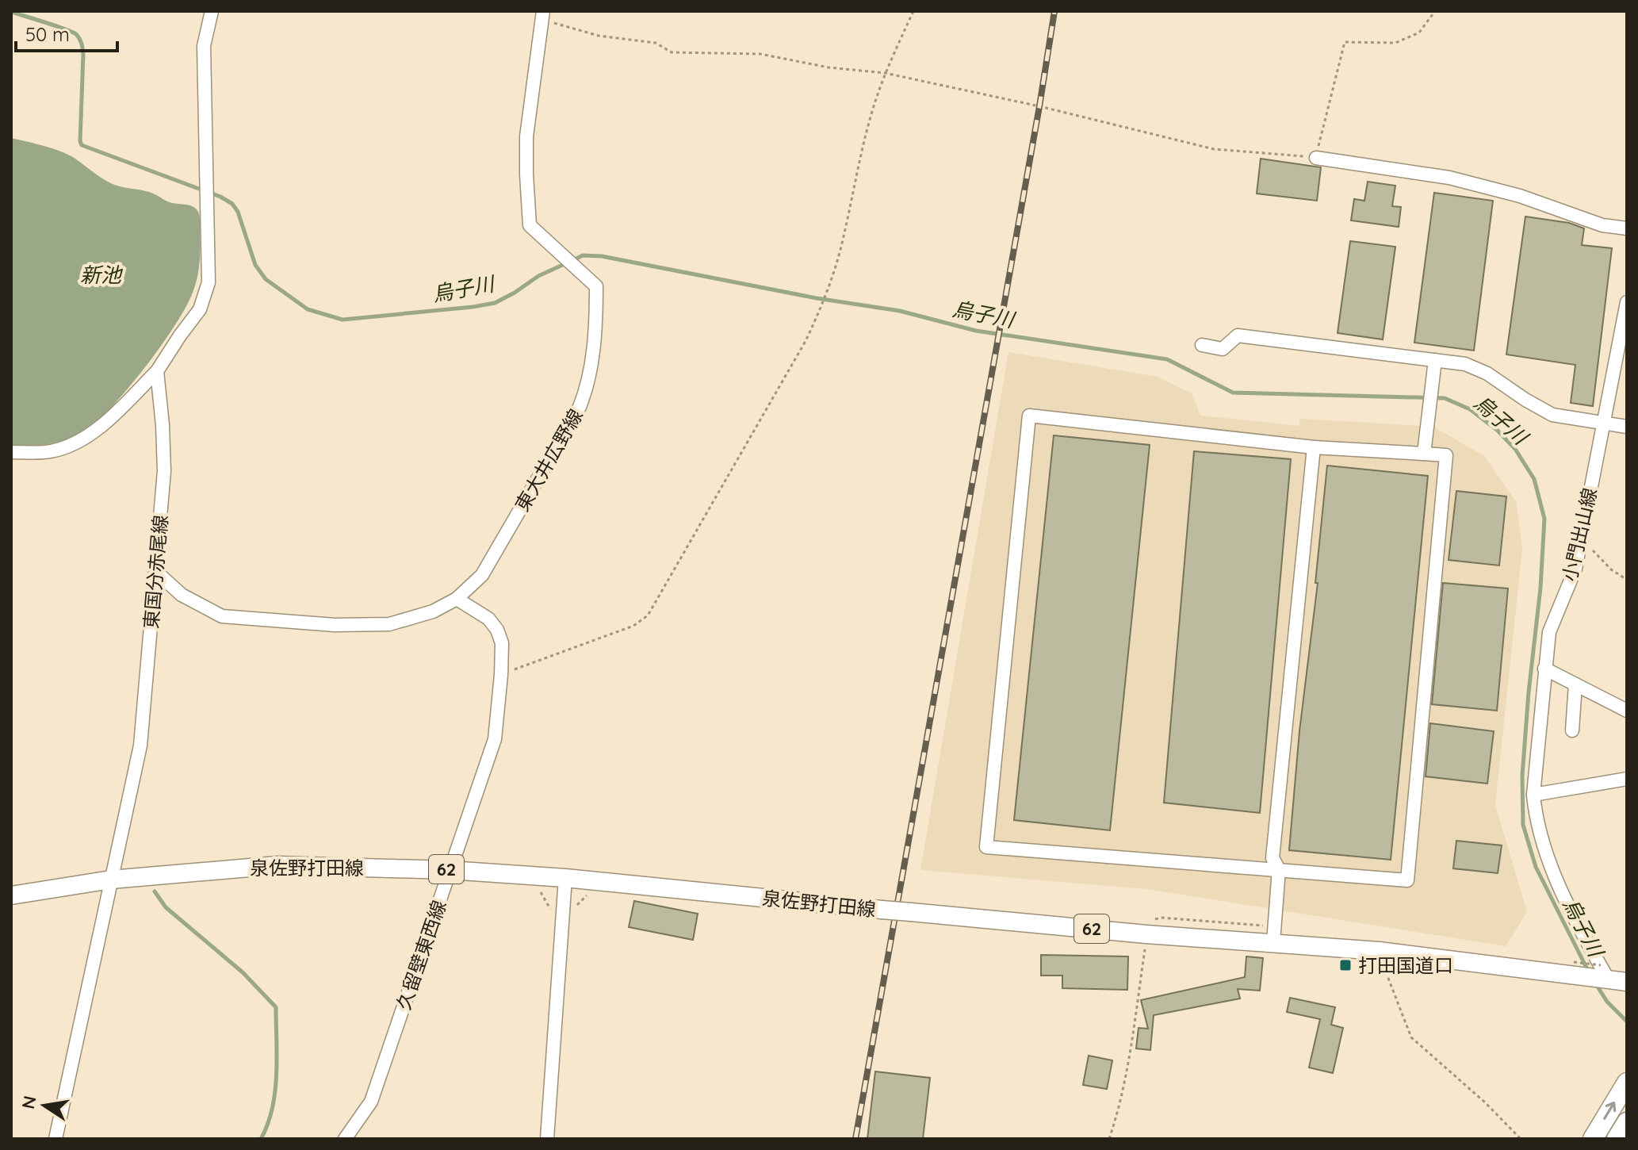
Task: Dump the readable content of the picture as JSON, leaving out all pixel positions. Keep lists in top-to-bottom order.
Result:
{
  "streets": {
    "main road": ["泉佐野打田線", "62"],
    "street": [
      "東大井広野線",
      "小門出山線",
      "東国分赤尾線",
      "久留壁東西線"
    ]
  },
  "crossings": [
    ["東大井広野線", "東国分赤尾線"],
    ["東大井広野線", "久留壁東西線"],
    ["小門出山線", "泉佐野打田線"],
    ["東国分赤尾線", "泉佐野打田線"],
    ["泉佐野打田線", "久留壁東西線"]
  ],
  "water": ["新池", "烏子川"],
  "places": {
    "transit": ["打田国道口"]
  },
  "scale_bar": "50 m",
  "north": "left"
}
